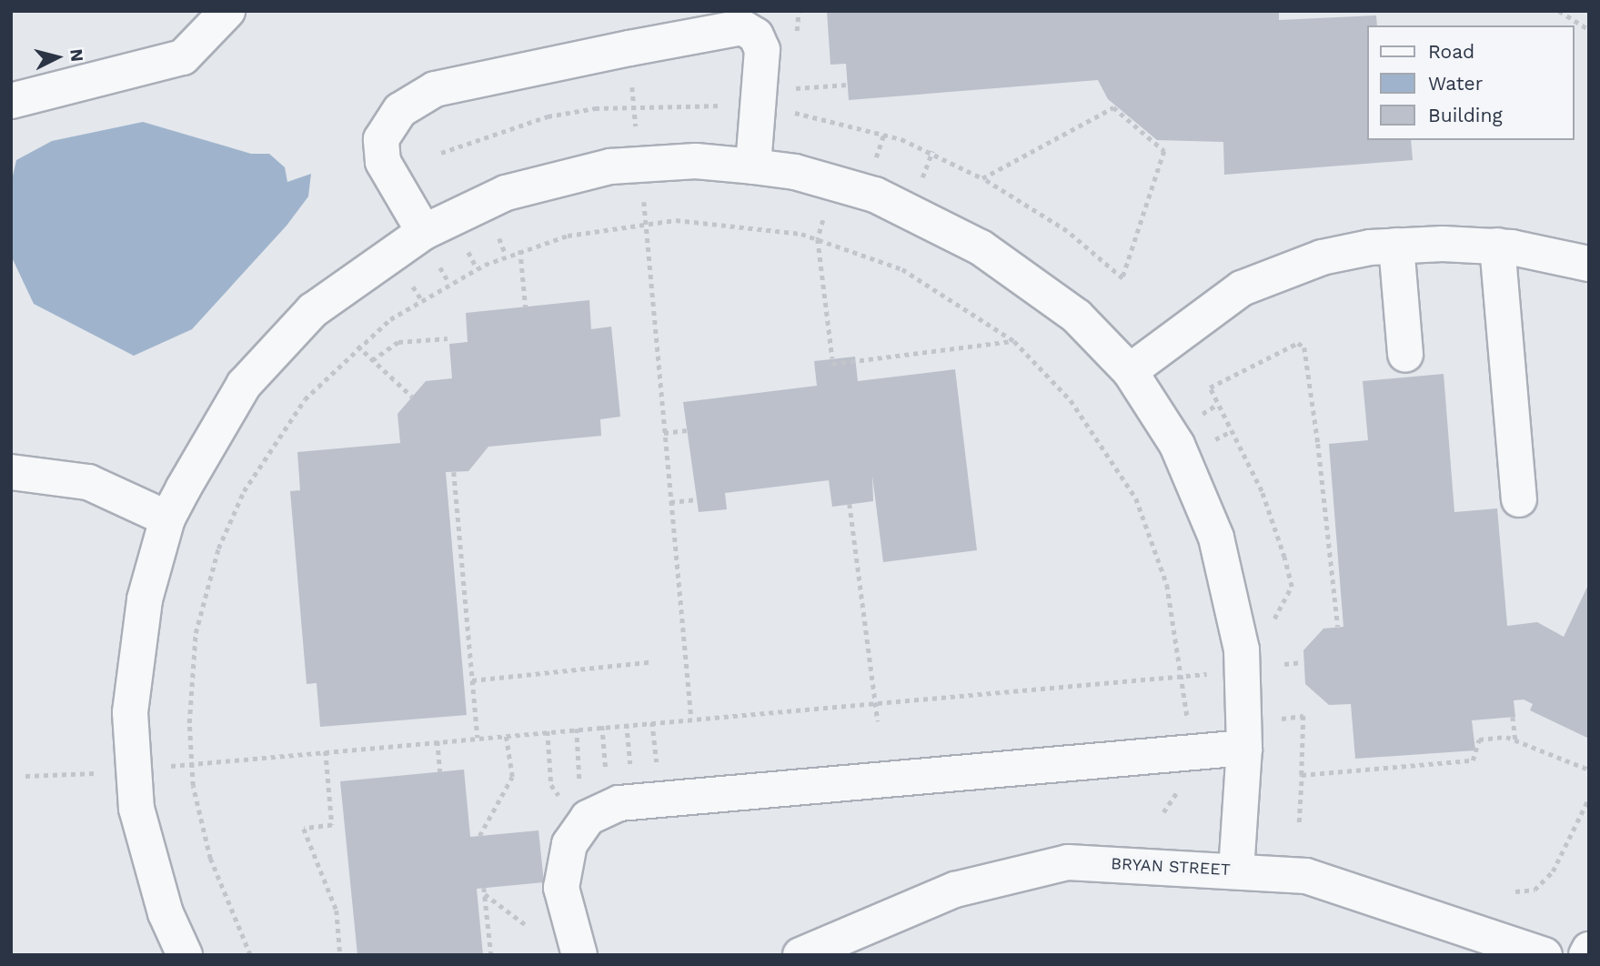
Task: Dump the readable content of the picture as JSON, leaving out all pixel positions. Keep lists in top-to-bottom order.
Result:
{
  "streets": {
    "street": ["BRYAN STREET"]
  },
  "legend": ["Road", "Water", "Building"],
  "north": "right"
}
